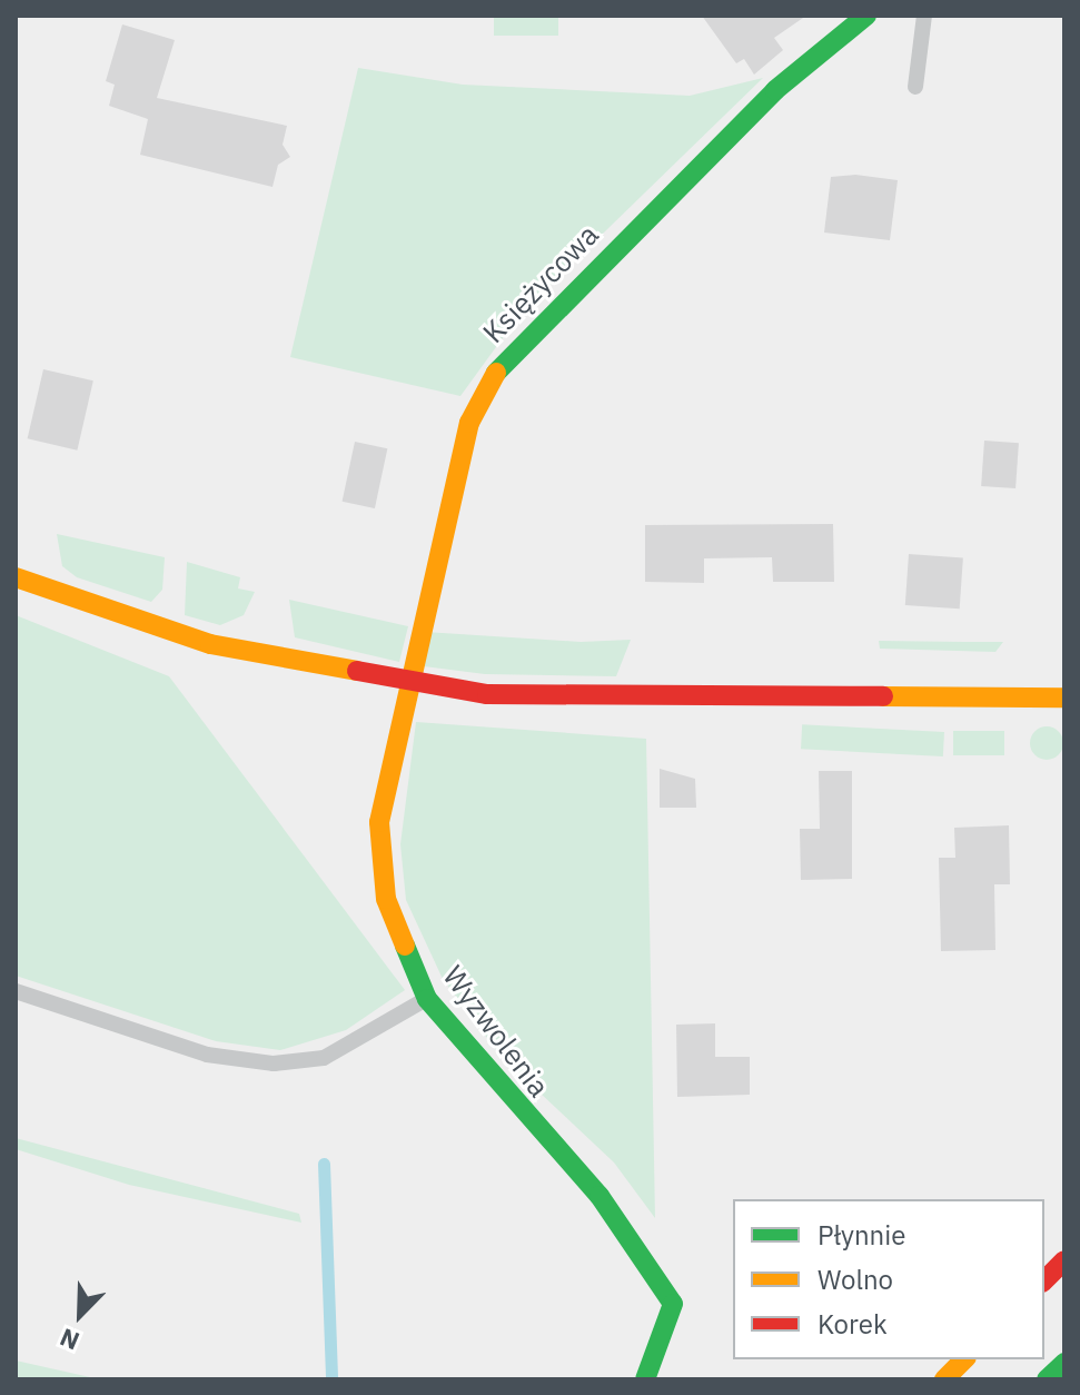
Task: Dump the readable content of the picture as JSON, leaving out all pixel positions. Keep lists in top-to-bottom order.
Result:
{
  "streets": {
    "main road": ["Księżycowa", "Wyzwolenia"]
  },
  "crossings": [
    ["Księżycowa", "Wyzwolenia"]
  ],
  "legend": ["Płynnie", "Wolno", "Korek"],
  "north": "bottom left"
}
